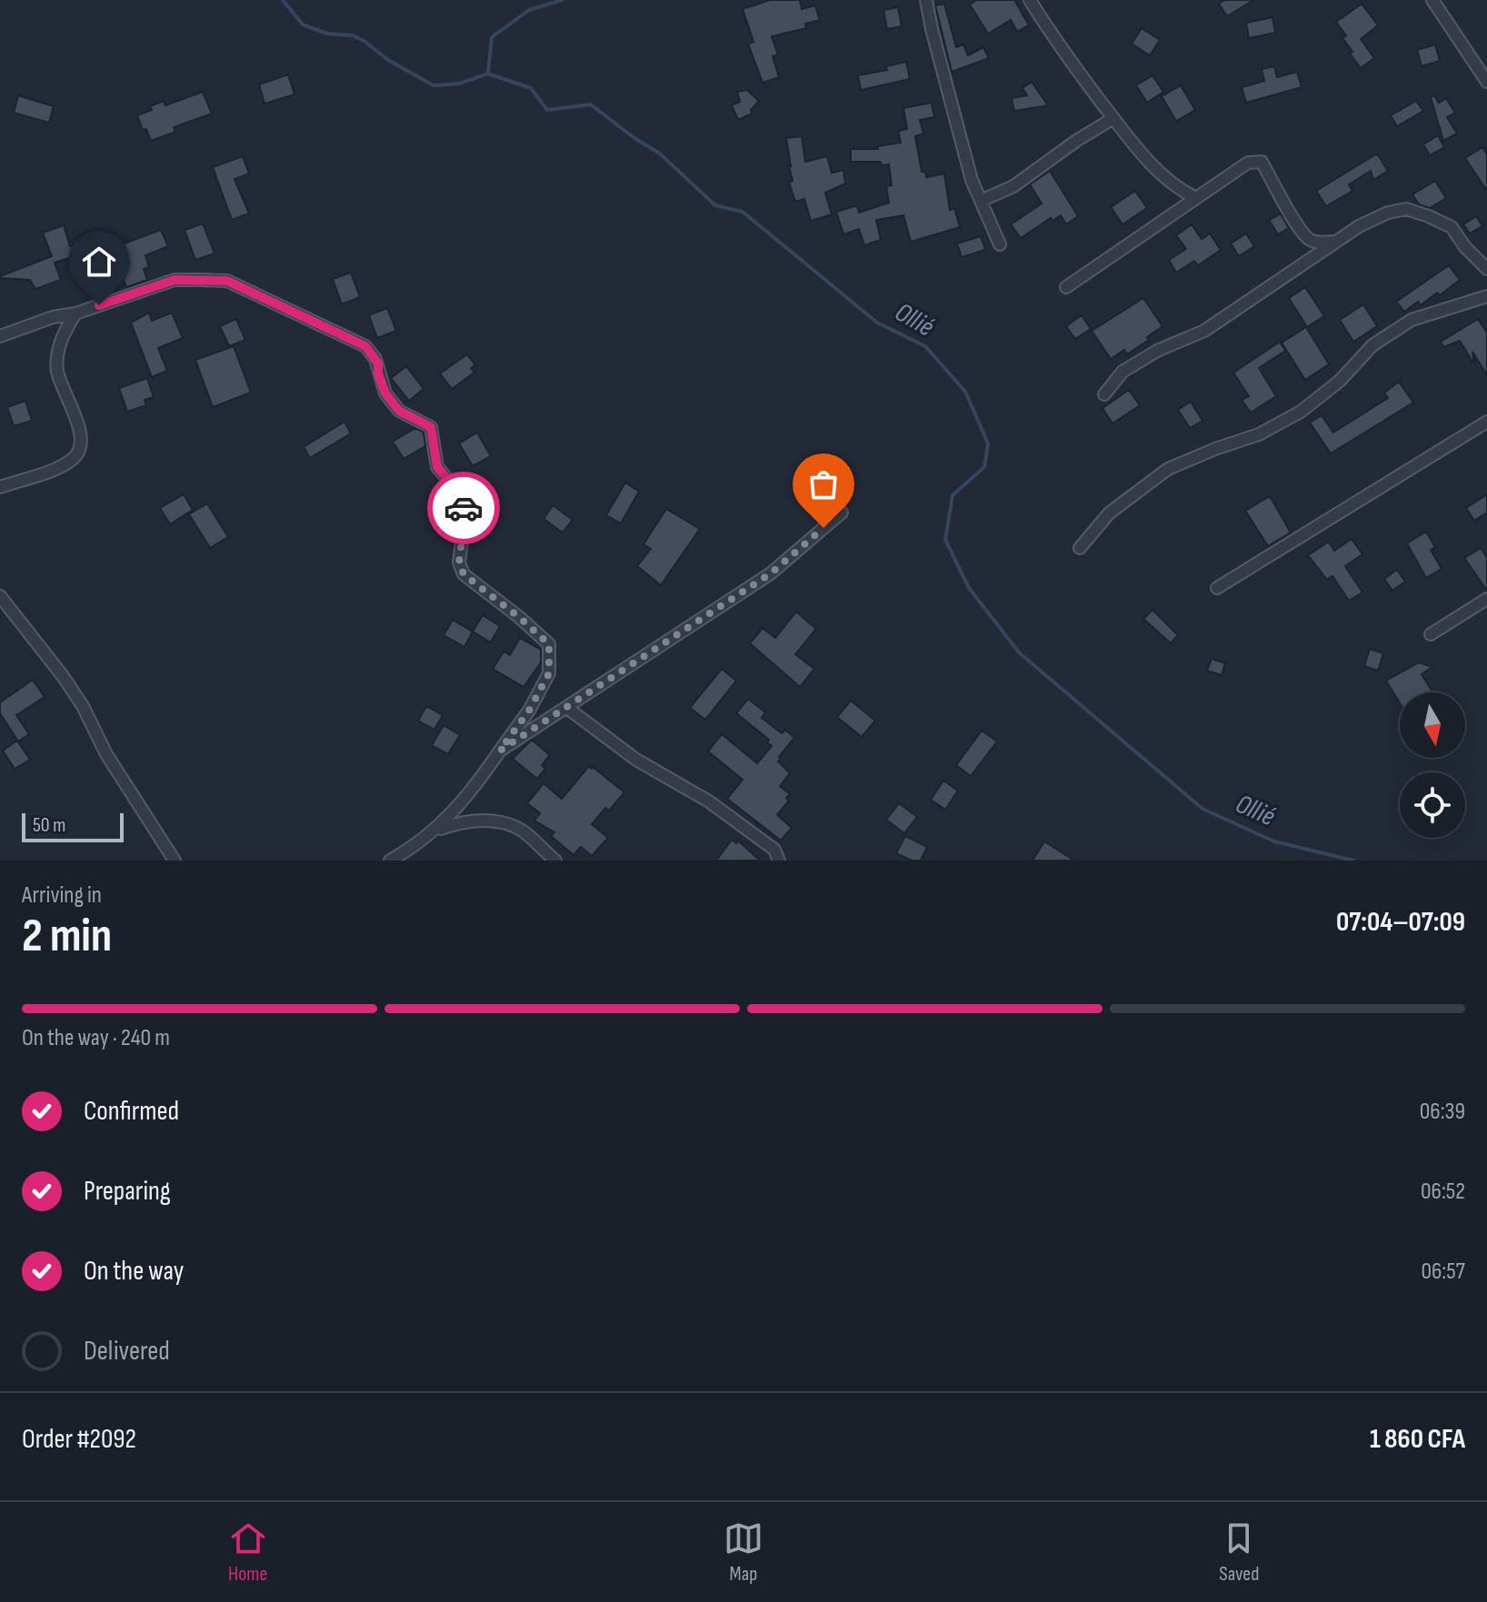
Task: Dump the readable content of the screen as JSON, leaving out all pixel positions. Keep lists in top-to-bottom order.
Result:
{
  "water": ["Ollié"],
  "scale_bar": "50 m",
  "north": "bottom",
  "page": {
    "scale": "50 m",
    "heading": ["2 min", "Arriving in", "07:04–07:09"],
    "panel": ["Order #2092", "1 860 CFA"],
    "bar": "On the way · 240 m",
    "list": [
      ["Confirmed", "06:39"],
      ["Preparing", "06:52"],
      ["On the way", "06:57"],
      "Delivered"
    ],
    "tabs": ["Home", "Map", "Saved"]
  }
}
